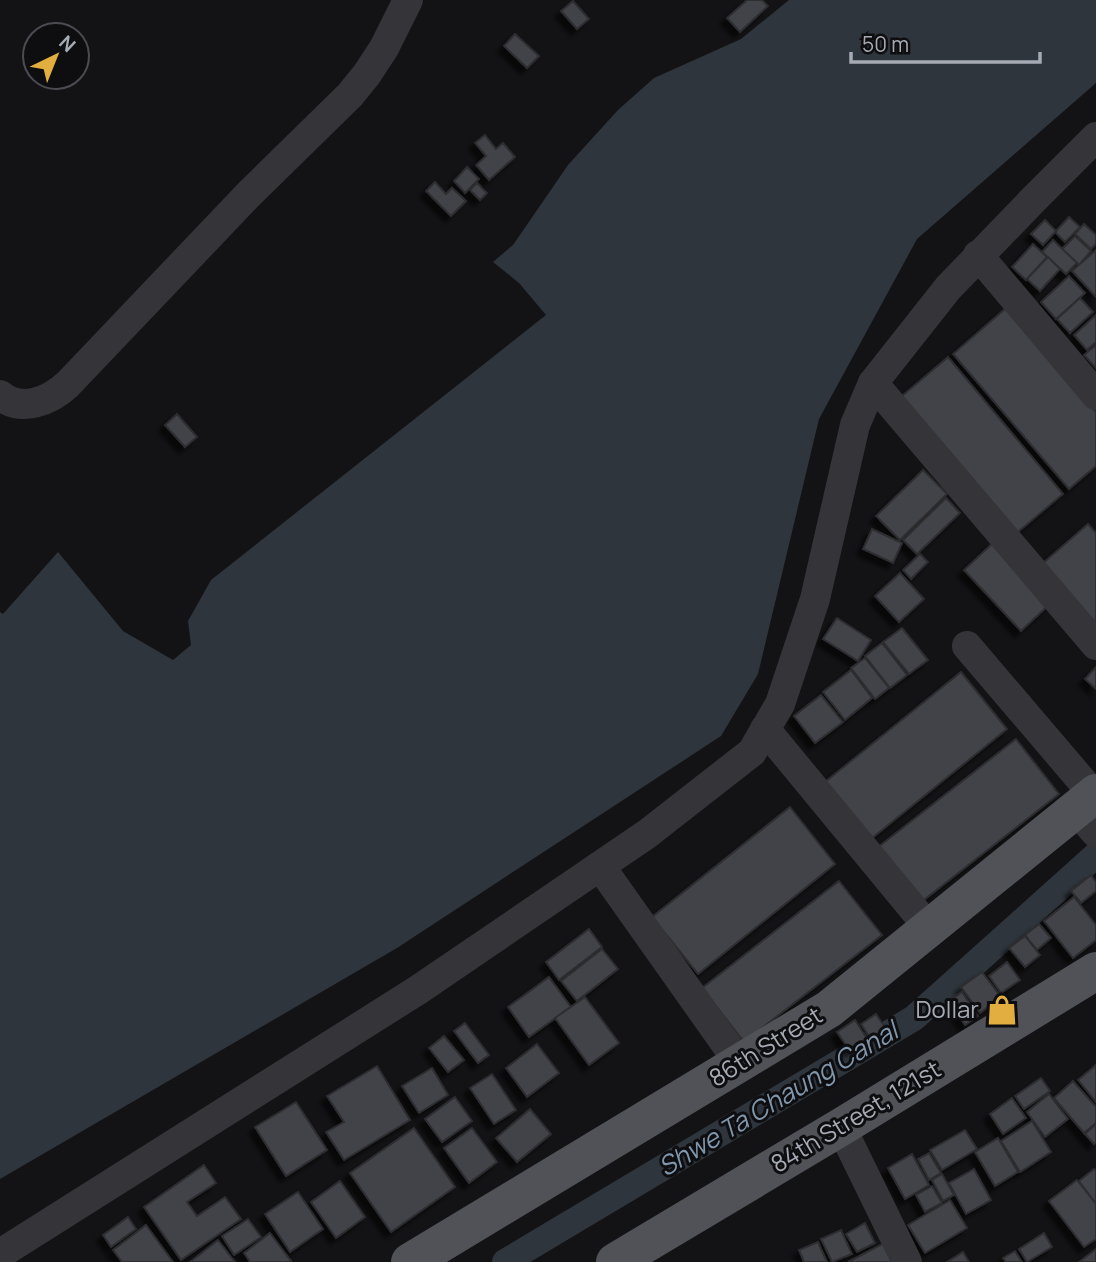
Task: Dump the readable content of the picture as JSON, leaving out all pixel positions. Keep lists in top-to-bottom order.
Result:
{
  "streets": {
    "main road": ["86th Street", "84th Street, 121st"]
  },
  "water": ["Shwe Ta Chaung Canal"],
  "places": {
    "shop": ["Dollar"]
  },
  "scale_bar": "50 m",
  "north": "top right"
}
